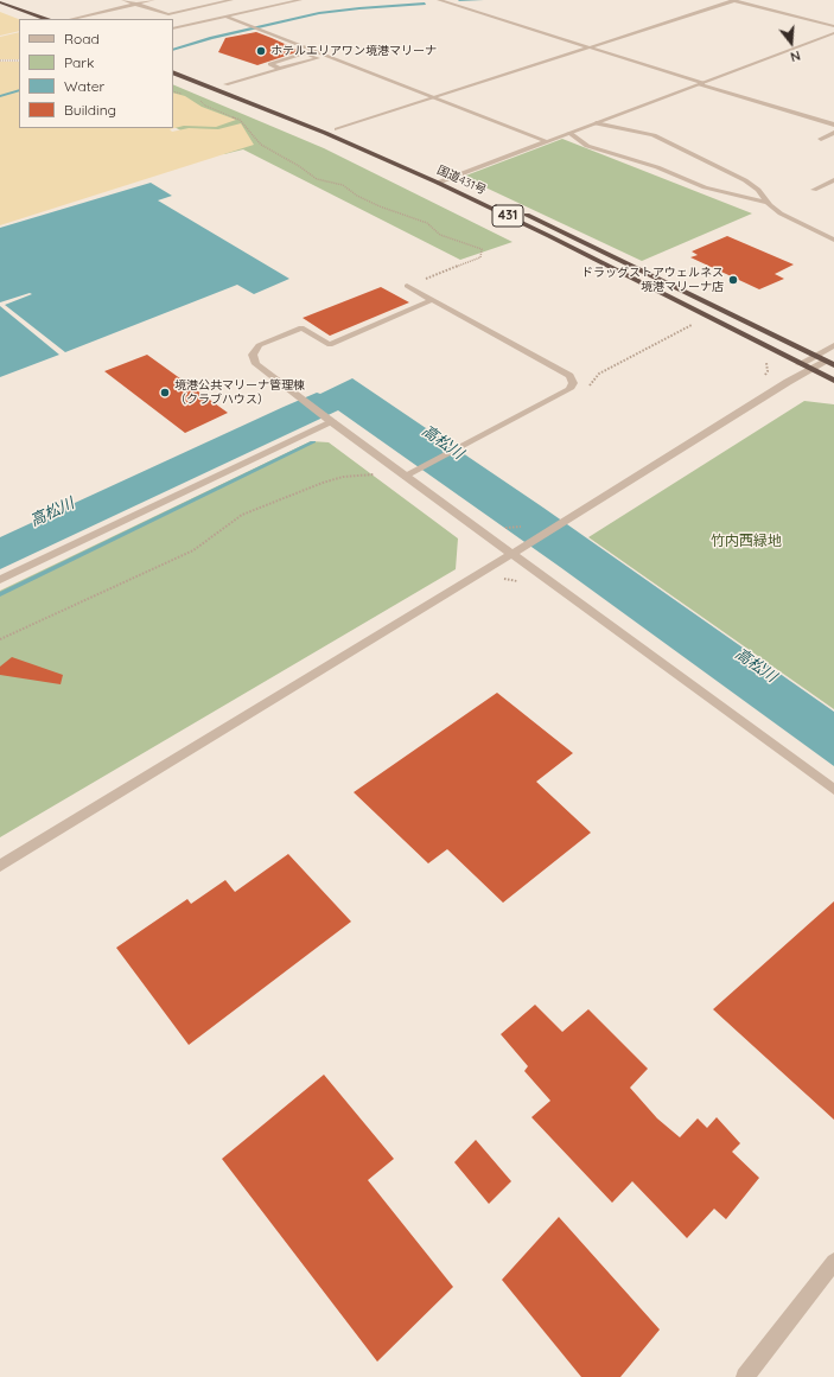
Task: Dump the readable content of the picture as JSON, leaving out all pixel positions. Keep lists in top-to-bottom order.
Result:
{
  "streets": {
    "highway": ["国道431号", "431"]
  },
  "water": ["高松川"],
  "parks": ["竹内西緑地"],
  "places": ["ホテルエリアワン境港マリーナ", "ドラッグストアウェルネス 境港マリーナ店", "境港公共マリーナ管理棟 （クラブハウス）"],
  "legend": [
    "Road",
    "Park",
    "Water",
    "Building"
  ],
  "north": "bottom"
}
